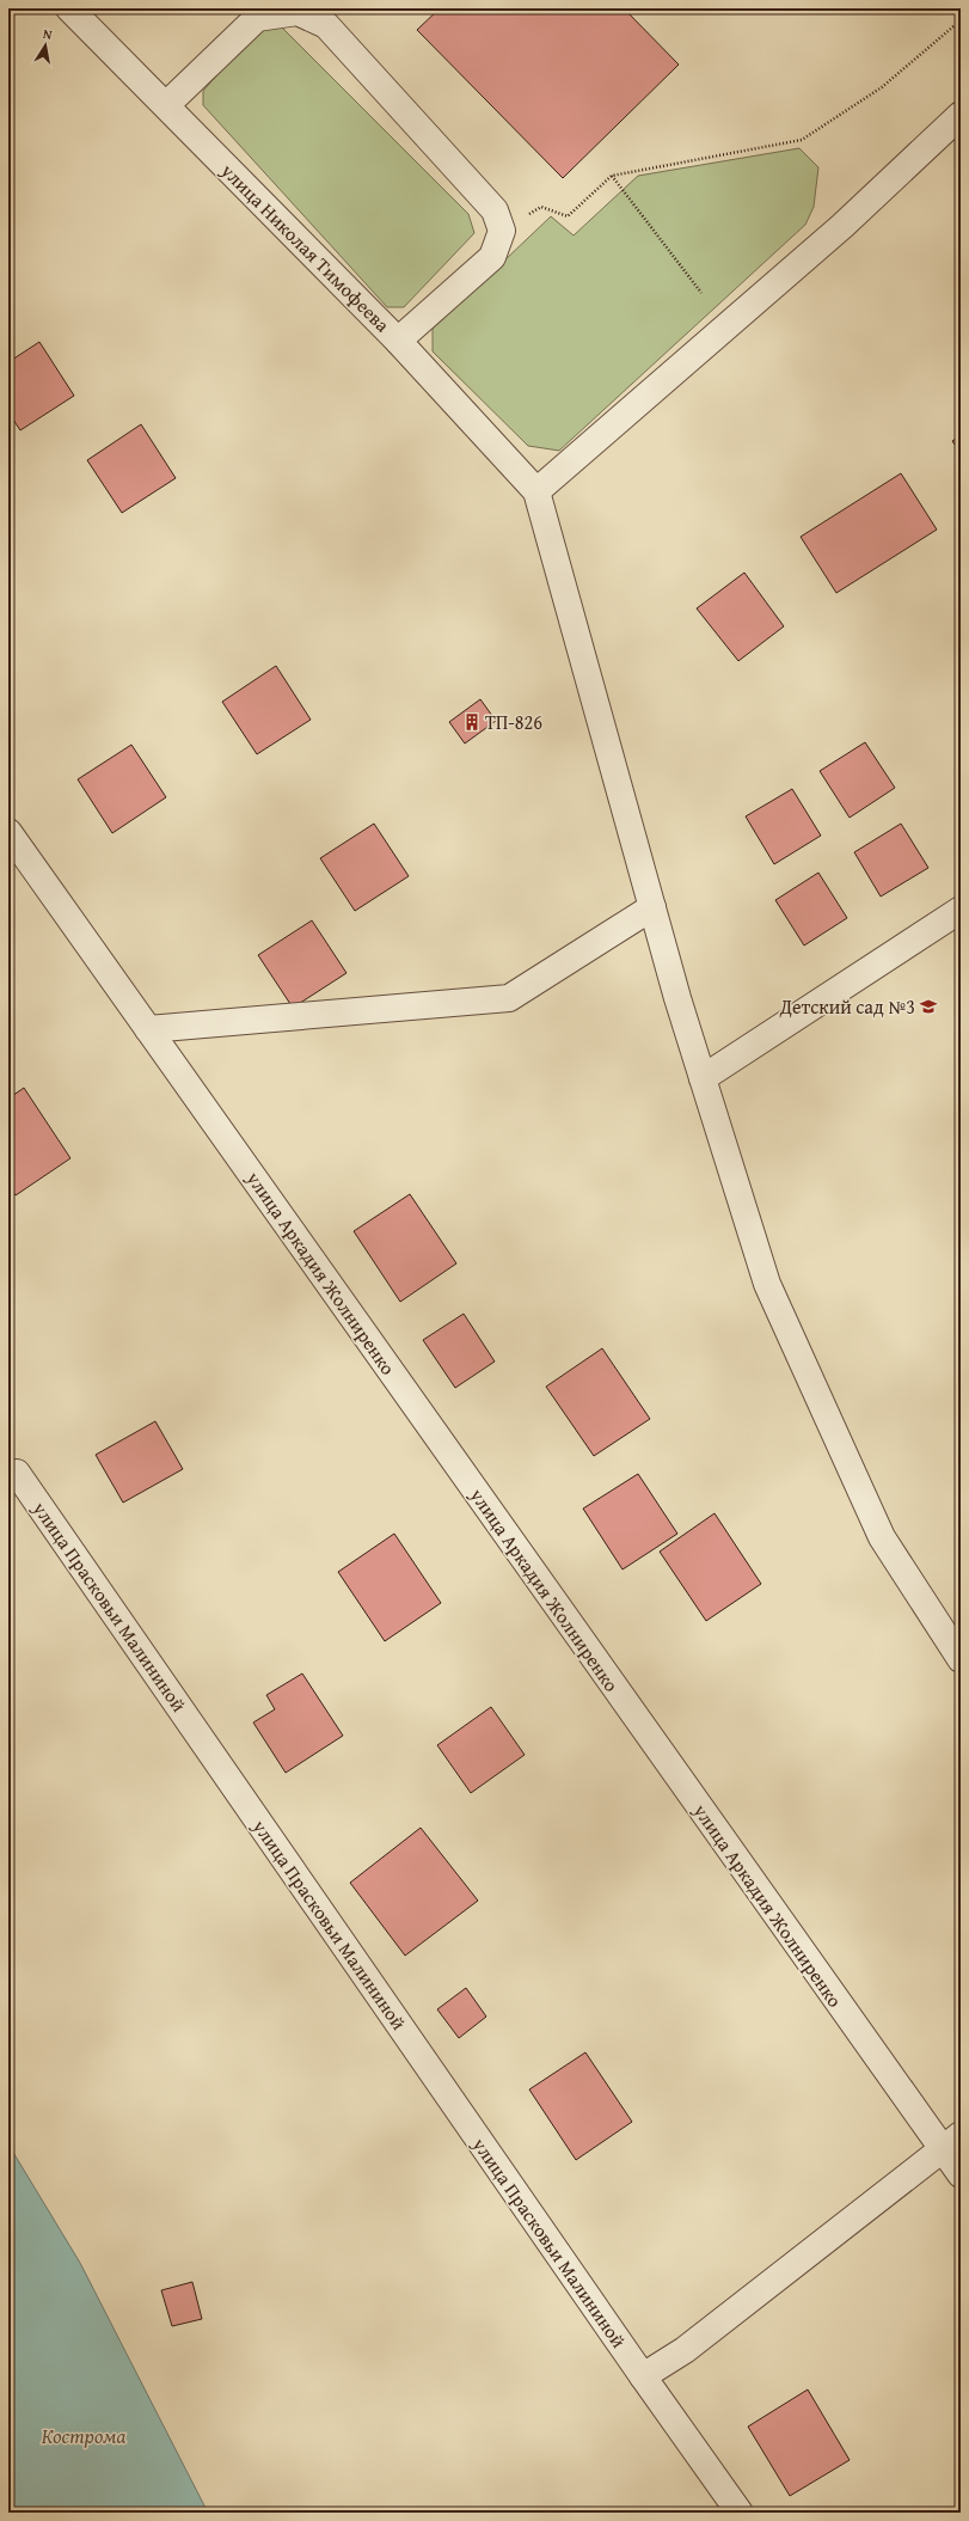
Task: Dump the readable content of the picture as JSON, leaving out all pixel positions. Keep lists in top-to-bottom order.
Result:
{
  "streets": {
    "street": ["улица Николая Тимофеева", "улица Аркадия Жолниренко", "улица Прасковьи Малининой"]
  },
  "water": ["Кострома"],
  "places": {
    "building": ["ТП-826"],
    "school or university": ["Детский сад №3"]
  },
  "north": "top"
}
